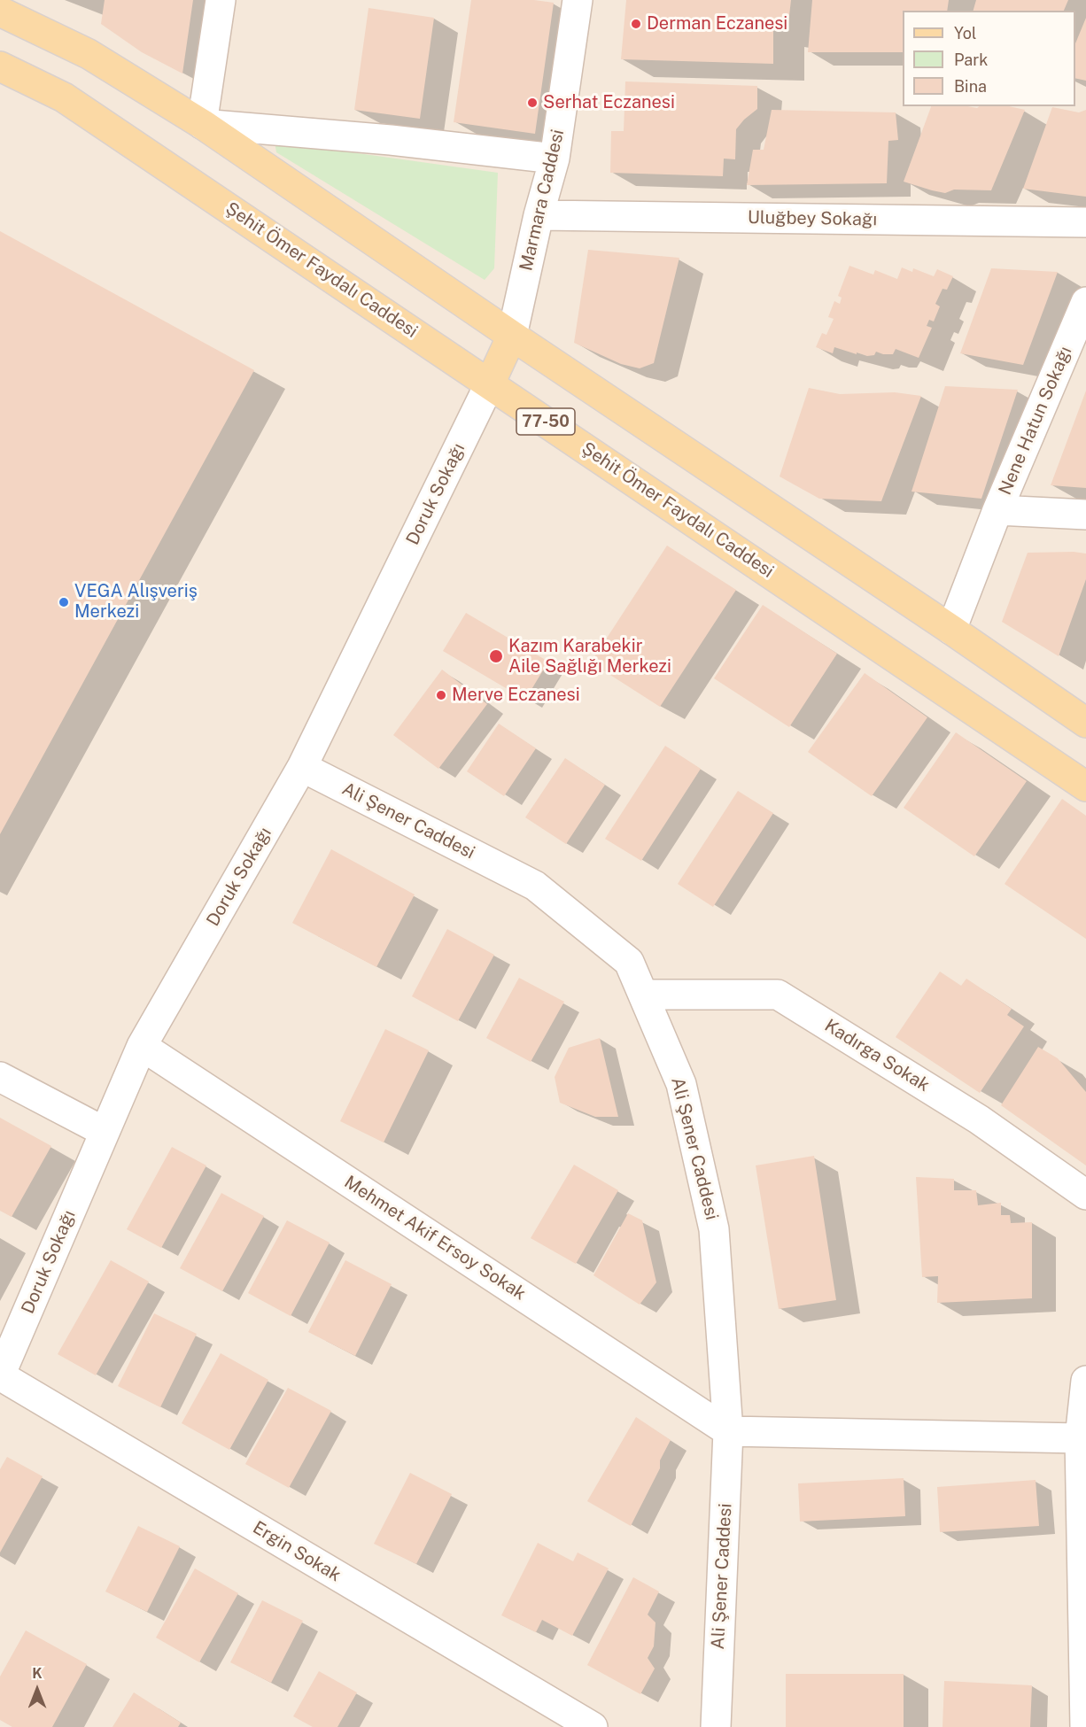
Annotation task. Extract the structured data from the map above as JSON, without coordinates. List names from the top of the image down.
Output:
{
  "streets": {
    "main road": ["Şehit Ömer Faydalı Caddesi", "77-50"],
    "street": [
      "Marmara Caddesi",
      "Uluğbey Sokağı",
      "Nene Hatun Sokağı",
      "Doruk Sokağı",
      "Ali Şener Caddesi",
      "Kadırga Sokak",
      "Mehmet Akif Ersoy Sokak",
      "Ergin Sokak"
    ]
  },
  "crossings": [
    ["Marmara Caddesi", "Uluğbey Sokağı"],
    ["Marmara Caddesi", "77-50"],
    ["Şehit Ömer Faydalı Caddesi", "Doruk Sokağı"],
    ["Nene Hatun Sokağı", "77-50"],
    ["Doruk Sokağı", "Ali Şener Caddesi"],
    ["Doruk Sokağı", "Mehmet Akif Ersoy Sokak"],
    ["Doruk Sokağı", "Ergin Sokak"],
    ["Ali Şener Caddesi", "Kadırga Sokak"],
    ["Ali Şener Caddesi", "Mehmet Akif Ersoy Sokak"]
  ],
  "places": [
    "Derman Eczanesi",
    "Serhat Eczanesi",
    "VEGA Alışveriş Merkezi",
    "Kazım Karabekir Aile Sağlığı Merkezi",
    "Merve Eczanesi"
  ],
  "legend": ["Yol", "Park", "Bina"],
  "north": "top"
}
